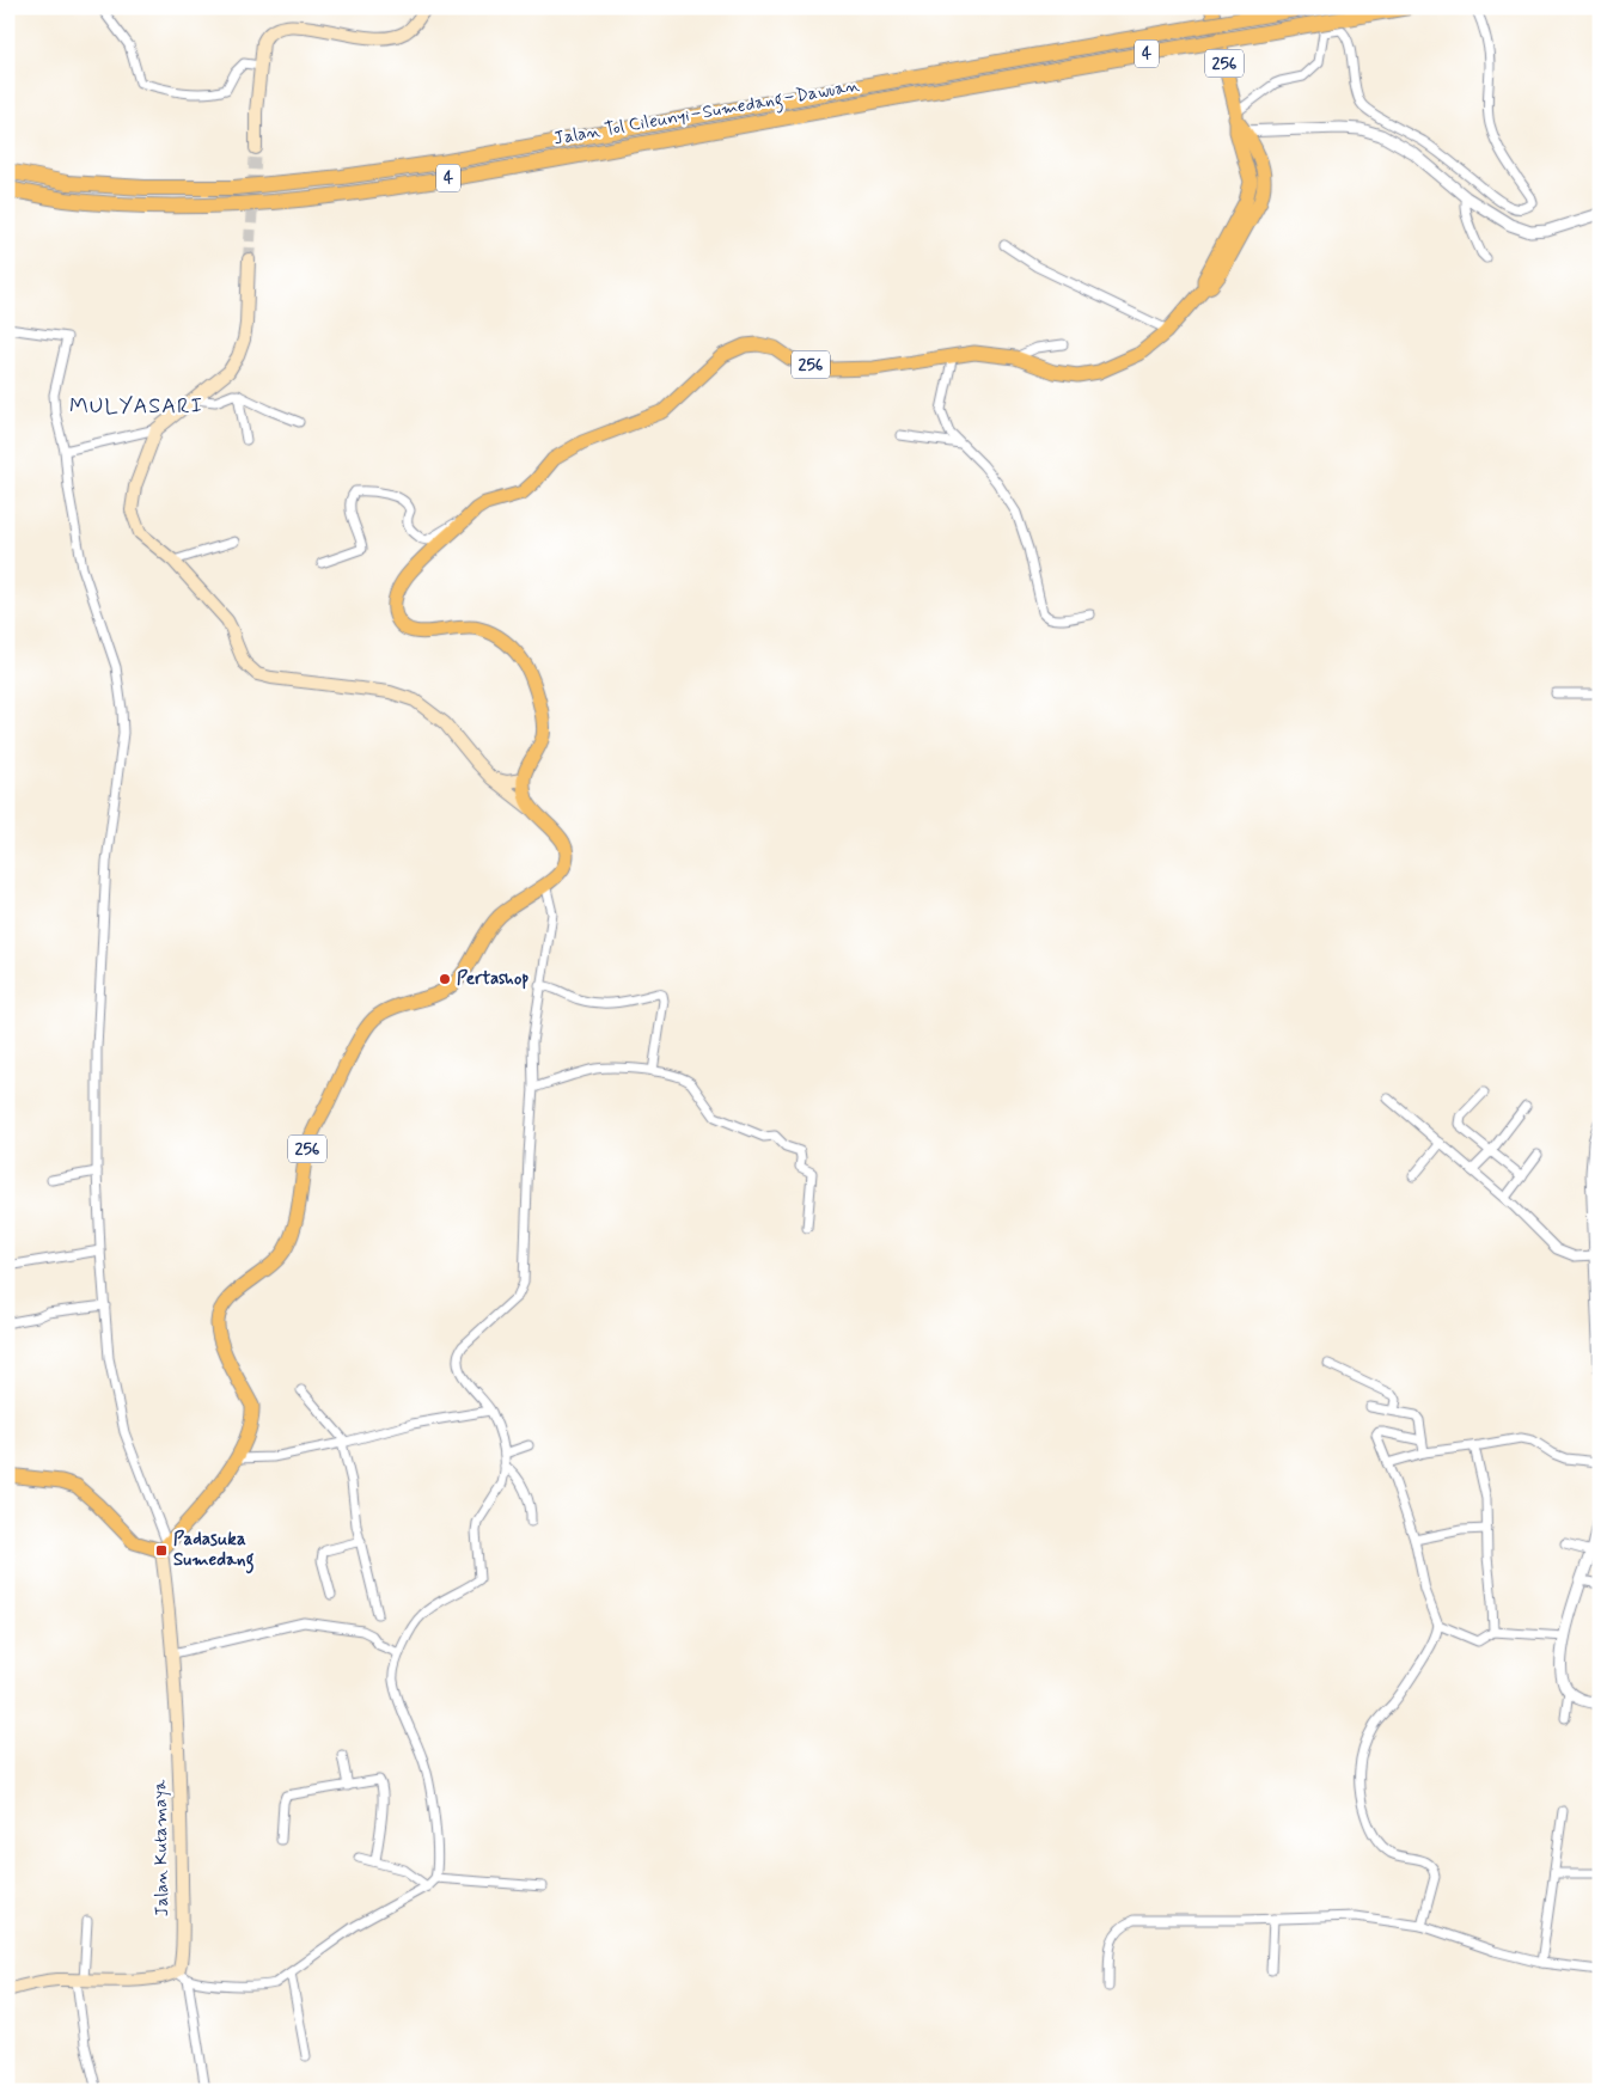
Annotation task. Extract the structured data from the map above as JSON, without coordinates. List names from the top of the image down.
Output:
{
  "streets": {
    "highway": ["4", "Jalan Tol Cileunyi–Sumedang–Dawuan"],
    "main road": ["256", "Jalan Kutamaya"]
  },
  "crossings": [
    ["256", "Jalan Kutamaya"]
  ],
  "districts": ["MULYASARI"],
  "places": {
    "other": ["Pertashop"],
    "transit": ["Padasuka Sumedang"]
  }
}
